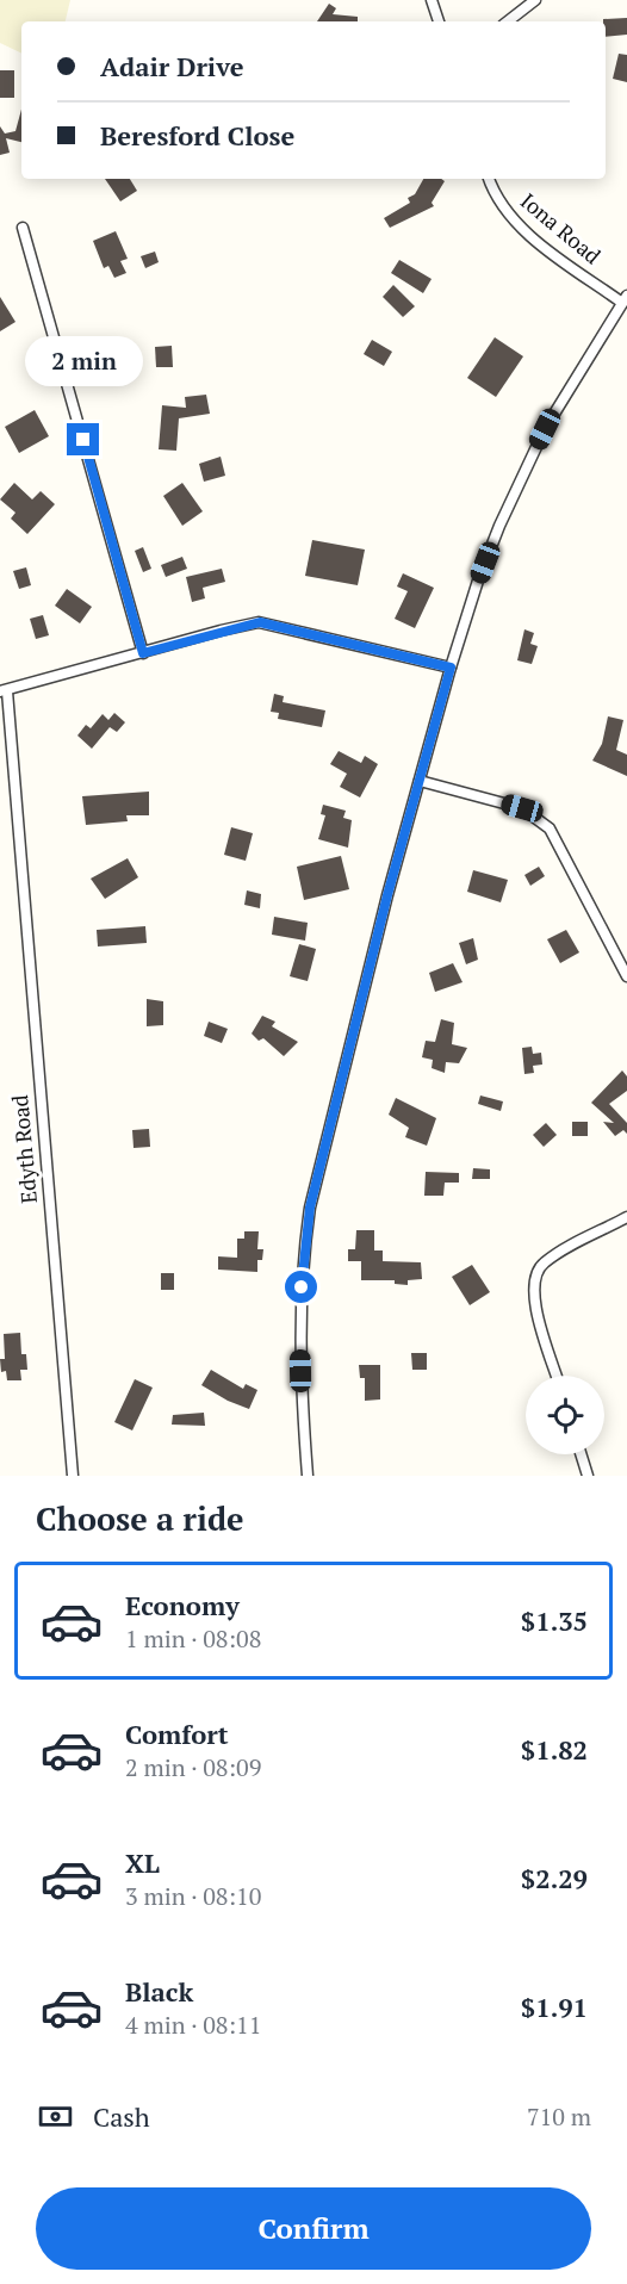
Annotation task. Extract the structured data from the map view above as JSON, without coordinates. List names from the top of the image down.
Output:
{
  "streets": {
    "street": ["Iona Road", "Edyth Road"]
  },
  "page": {
    "banner": ["Adair Drive", "Beresford Close"],
    "bubble": "2 min",
    "heading": "Choose a ride",
    "list": [
      {
        "name": "Economy",
        "note": "1 min · 08:08",
        "value": "$1.35"
      },
      {
        "name": "Comfort",
        "note": "2 min · 08:09",
        "value": "$1.82"
      },
      {
        "name": "XL",
        "note": "3 min · 08:10",
        "value": "$2.29"
      },
      {
        "name": "Black",
        "note": "4 min · 08:11",
        "value": "$1.91"
      }
    ],
    "pay": ["Cash", "710 m"],
    "buttons": "Confirm"
  }
}
